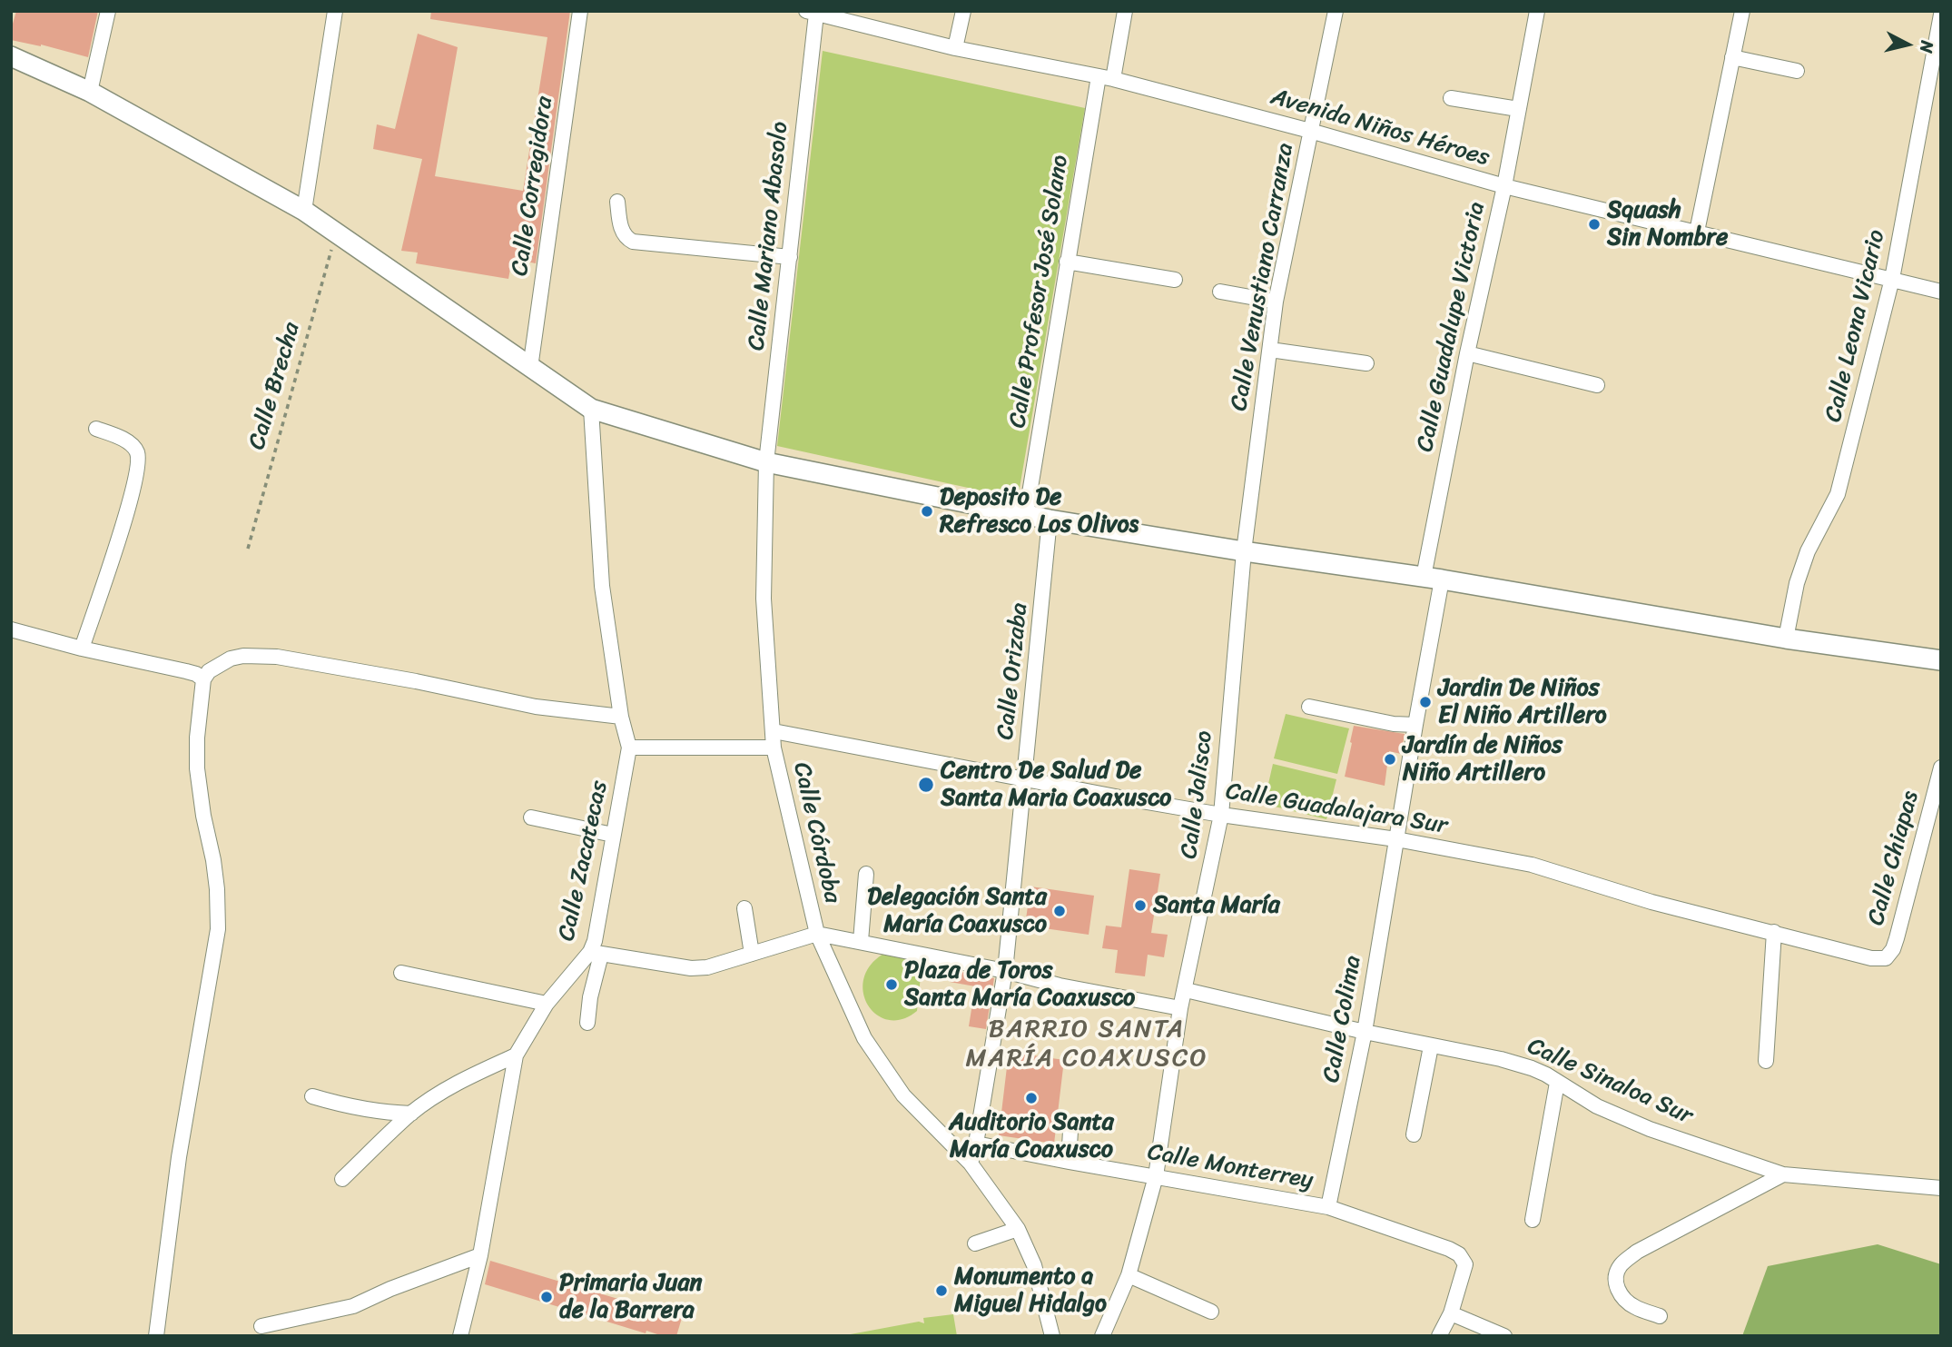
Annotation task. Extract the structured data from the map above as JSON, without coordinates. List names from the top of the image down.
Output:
{
  "streets": {
    "street": [
      "Avenida Niños Héroes",
      "Calle Corregidora",
      "Calle Mariano Abasolo",
      "Calle Venustiano Carranza",
      "Calle Profesor José Solano",
      "Calle Leona Vicario",
      "Calle Guadalupe Victoria",
      "Calle Orizaba",
      "Calle Jalisco",
      "Calle Guadalajara Sur",
      "Calle Córdoba",
      "Calle Chiapas",
      "Calle Zacatecas",
      "Calle Colima",
      "Calle Sinaloa Sur",
      "Calle Monterrey"
    ],
    "path": ["Calle Brecha"]
  },
  "crossings": [
    ["Avenida Niños Héroes", "Calle Mariano Abasolo"],
    ["Avenida Niños Héroes", "Calle Venustiano Carranza"],
    ["Avenida Niños Héroes", "Calle Profesor José Solano"],
    ["Avenida Niños Héroes", "Calle Leona Vicario"],
    ["Avenida Niños Héroes", "Calle Guadalupe Victoria"],
    ["Calle Mariano Abasolo", "Calle Córdoba"],
    ["Calle Venustiano Carranza", "Calle Jalisco"],
    ["Calle Guadalupe Victoria", "Calle Guadalajara Sur"],
    ["Calle Guadalupe Victoria", "Calle Colima"],
    ["Calle Orizaba", "Calle Guadalajara Sur"],
    ["Calle Orizaba", "Calle Córdoba"],
    ["Calle Orizaba", "Calle Monterrey"],
    ["Calle Jalisco", "Calle Guadalajara Sur"],
    ["Calle Jalisco", "Calle Sinaloa Sur"],
    ["Calle Jalisco", "Calle Monterrey"],
    ["Calle Guadalajara Sur", "Calle Córdoba"],
    ["Calle Guadalajara Sur", "Calle Chiapas"],
    ["Calle Guadalajara Sur", "Calle Colima"],
    ["Calle Colima", "Calle Sinaloa Sur"],
    ["Calle Colima", "Calle Monterrey"]
  ],
  "districts": ["BARRIO SANTA MARÍA COAXUSCO"],
  "places": [
    "Squash Sin Nombre",
    "Deposito De Refresco Los Olivos",
    "Jardin De Niños El Niño Artillero",
    "Jardín de Niños Niño Artillero",
    "Centro De Salud De Santa Maria Coaxusco",
    "Santa María",
    "Delegación Santa María Coaxusco",
    "Plaza de Toros Santa María Coaxusco",
    "Auditorio Santa María Coaxusco",
    "Monumento a Miguel Hidalgo",
    "Primaria Juan de la Barrera"
  ],
  "north": "right"
}
